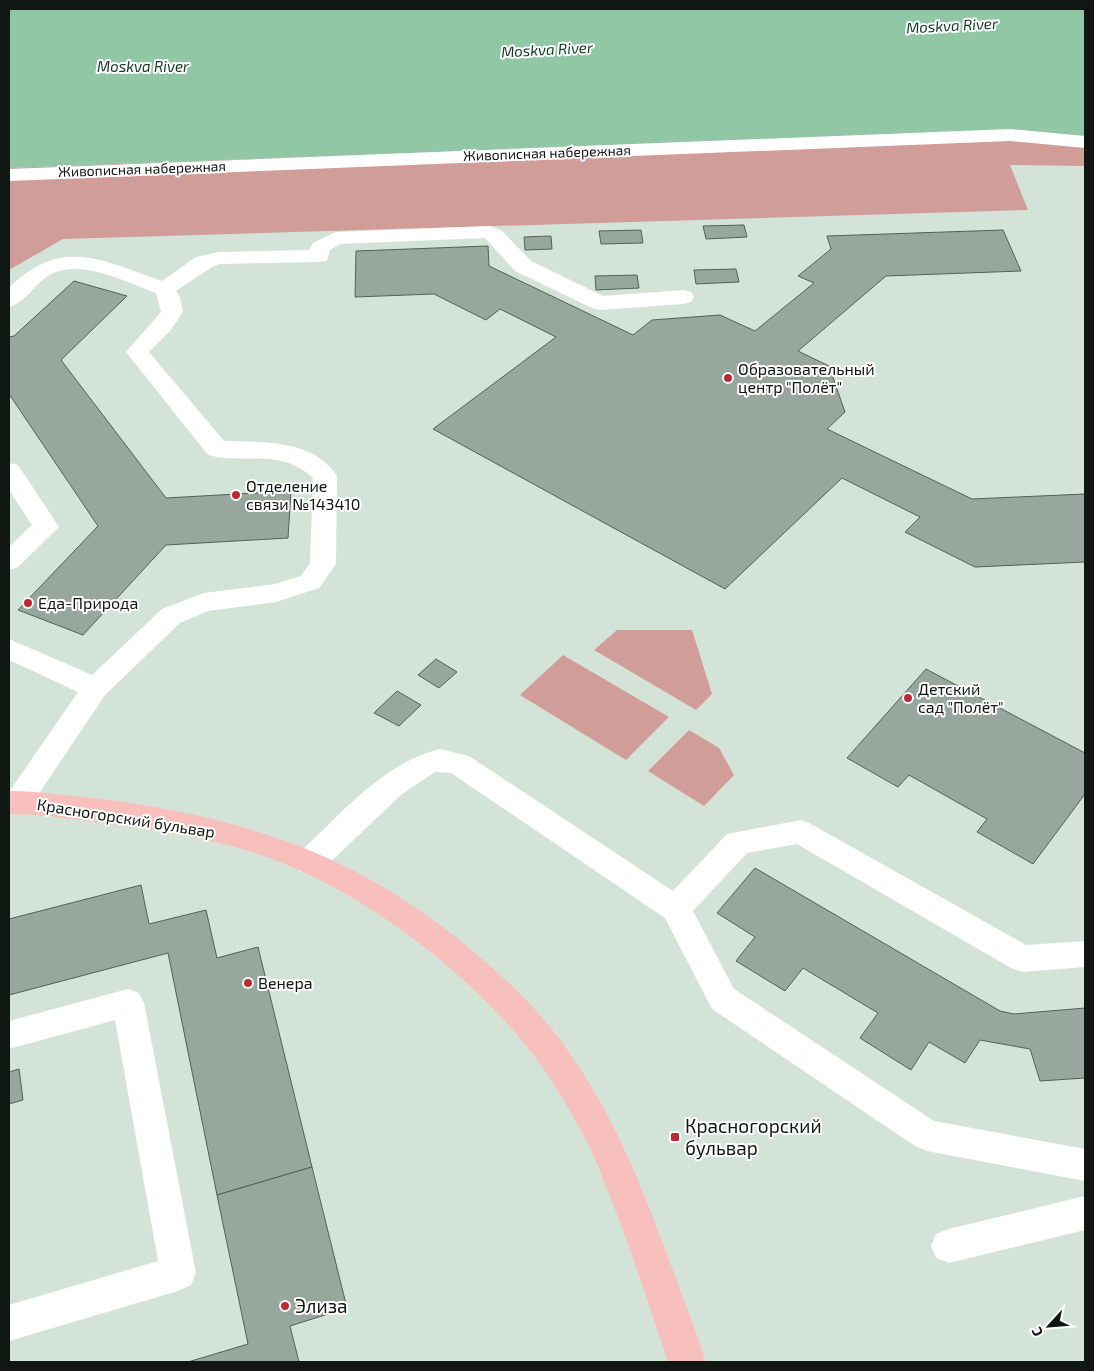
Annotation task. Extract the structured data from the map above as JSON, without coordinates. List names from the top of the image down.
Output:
{
  "streets": {
    "main road": ["Красногорский бульвар"],
    "street": ["Живописная набережная"]
  },
  "water": ["Moskva River"],
  "places": {
    "other": [
      "Образовательный центр \"Полёт\"",
      "Отделение связи №143410",
      "Еда-Природа",
      "Детский сад \"Полёт\"",
      "Венера",
      "Элиза"
    ],
    "transit": ["Красногорский бульвар"]
  },
  "north": "bottom left"
}
